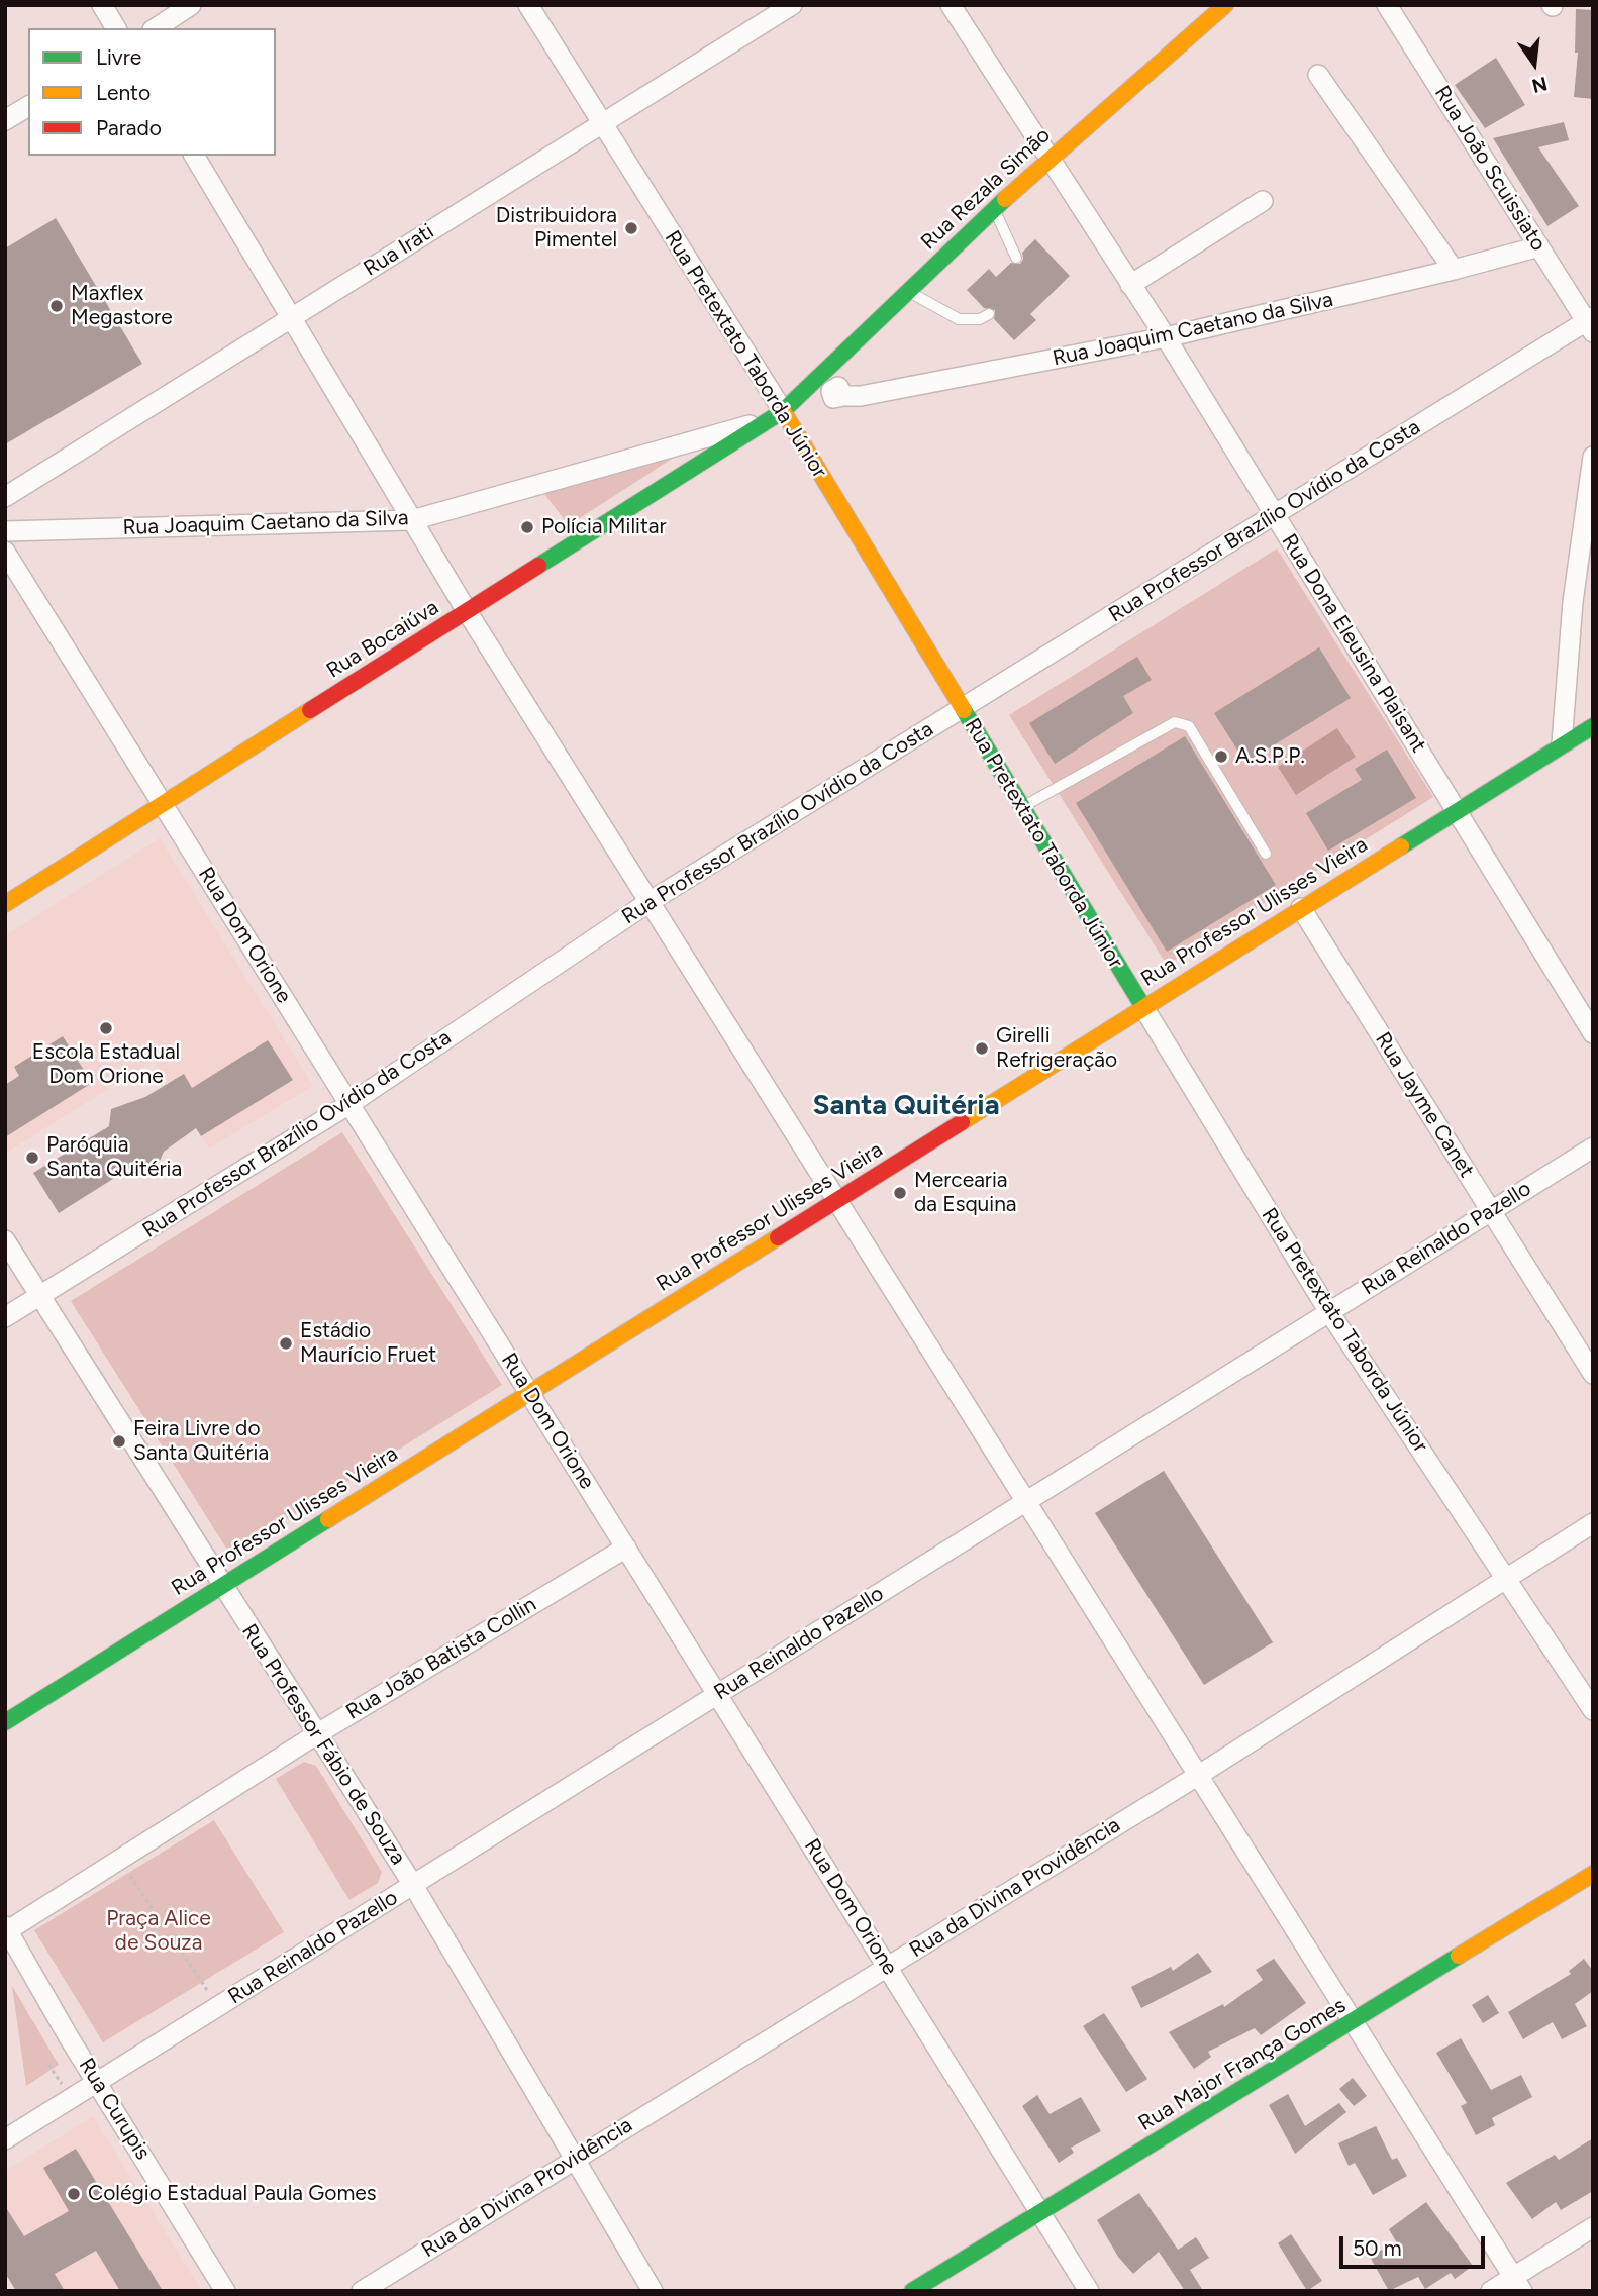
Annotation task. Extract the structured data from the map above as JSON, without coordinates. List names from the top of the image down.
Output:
{
  "streets": {
    "street": [
      "Rua João Scuissiato",
      "Rua Rezala Simão",
      "Rua Irati",
      "Rua Joaquim Caetano da Silva",
      "Rua Pretextato Taborda Júnior",
      "Rua Professor Brazílio Ovídio da Costa",
      "Rua Bocaiúva",
      "Rua Dona Eleusina Plaisant",
      "Rua Professor Ulisses Vieira",
      "Rua Dom Orione",
      "Rua Jayme Canet",
      "Rua Reinaldo Pazello",
      "Rua João Batista Collin",
      "Rua Professor Fábio de Souza",
      "Rua da Divina Providência",
      "Rua Major França Gomes",
      "Rua Curupis"
    ]
  },
  "crossings": [
    ["Rua João Scuissiato", "Rua Joaquim Caetano da Silva"],
    ["Rua João Scuissiato", "Rua Professor Brazílio Ovídio da Costa"],
    ["Rua Rezala Simão", "Rua Joaquim Caetano da Silva"],
    ["Rua Rezala Simão", "Rua Pretextato Taborda Júnior"],
    ["Rua Rezala Simão", "Rua Bocaiúva"],
    ["Rua Rezala Simão", "Rua Dona Eleusina Plaisant"],
    ["Rua Irati", "Rua Pretextato Taborda Júnior"],
    ["Rua Joaquim Caetano da Silva", "Rua Pretextato Taborda Júnior"],
    ["Rua Joaquim Caetano da Silva", "Rua Bocaiúva"],
    ["Rua Joaquim Caetano da Silva", "Rua Dona Eleusina Plaisant"],
    ["Rua Pretextato Taborda Júnior", "Rua Professor Brazílio Ovídio da Costa"],
    ["Rua Pretextato Taborda Júnior", "Rua Bocaiúva"],
    ["Rua Pretextato Taborda Júnior", "Rua Professor Ulisses Vieira"],
    ["Rua Pretextato Taborda Júnior", "Rua Reinaldo Pazello"],
    ["Rua Pretextato Taborda Júnior", "Rua da Divina Providência"],
    ["Rua Professor Brazílio Ovídio da Costa", "Rua Dona Eleusina Plaisant"],
    ["Rua Professor Brazílio Ovídio da Costa", "Rua Dom Orione"],
    ["Rua Professor Brazílio Ovídio da Costa", "Rua Professor Fábio de Souza"],
    ["Rua Bocaiúva", "Rua Dom Orione"],
    ["Rua Dona Eleusina Plaisant", "Rua Professor Ulisses Vieira"],
    ["Rua Professor Ulisses Vieira", "Rua Dom Orione"],
    ["Rua Professor Ulisses Vieira", "Rua Jayme Canet"],
    ["Rua Professor Ulisses Vieira", "Rua Professor Fábio de Souza"],
    ["Rua Dom Orione", "Rua Reinaldo Pazello"],
    ["Rua Dom Orione", "Rua João Batista Collin"],
    ["Rua Dom Orione", "Rua da Divina Providência"],
    ["Rua Dom Orione", "Rua Major França Gomes"],
    ["Rua Jayme Canet", "Rua Reinaldo Pazello"],
    ["Rua Reinaldo Pazello", "Rua Professor Fábio de Souza"],
    ["Rua Reinaldo Pazello", "Rua Curupis"],
    ["Rua João Batista Collin", "Rua Professor Fábio de Souza"],
    ["Rua João Batista Collin", "Rua Curupis"],
    ["Rua Professor Fábio de Souza", "Rua da Divina Providência"]
  ],
  "districts": ["Santa Quitéria"],
  "parks": ["Praça Alice de Souza"],
  "places": [
    "Distribuidora Pimentel",
    "Maxflex Megastore",
    "Polícia Militar",
    "A.S.P.P.",
    "Escola Estadual Dom Orione",
    "Girelli Refrigeração",
    "Paróquia Santa Quitéria",
    "Mercearia da Esquina",
    "Estádio Maurício Fruet",
    "Feira Livre do Santa Quitéria",
    "Colégio Estadual Paula Gomes"
  ],
  "legend": ["Livre", "Lento", "Parado"],
  "scale_bar": "50 m",
  "north": "bottom"
}
